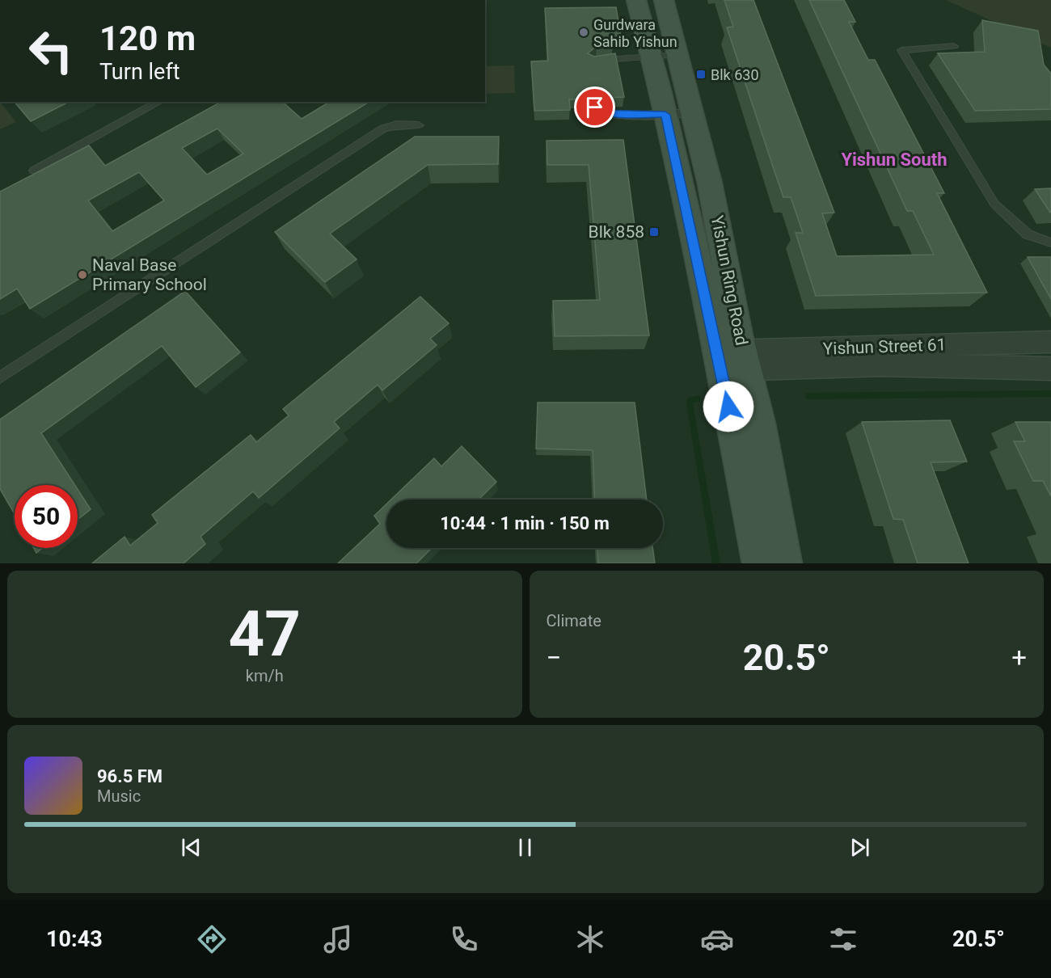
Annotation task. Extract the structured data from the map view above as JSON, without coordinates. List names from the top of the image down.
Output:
{
  "streets": {
    "main road": ["Yishun Ring Road"],
    "street": ["Yishun Street 61"]
  },
  "crossings": [
    ["Yishun Ring Road", "Yishun Street 61"]
  ],
  "districts": ["Yishun South"],
  "places": {
    "other": ["Gurdwara Sahib Yishun", "Naval Base Primary School"],
    "transit": ["Blk 630", "Blk 858"]
  },
  "page": {
    "turn": ["120 m", "Turn left"],
    "limit": "50",
    "trip": "10:44 · 1 min · 150 m",
    "tile": [
      ["47", "km/h"],
      "Climate"
    ],
    "heat": ["−", "20.5°", "+"],
    "song": ["96.5 FM", "Music"],
    "tabs": ["10:43", "20.5°"]
  }
}
